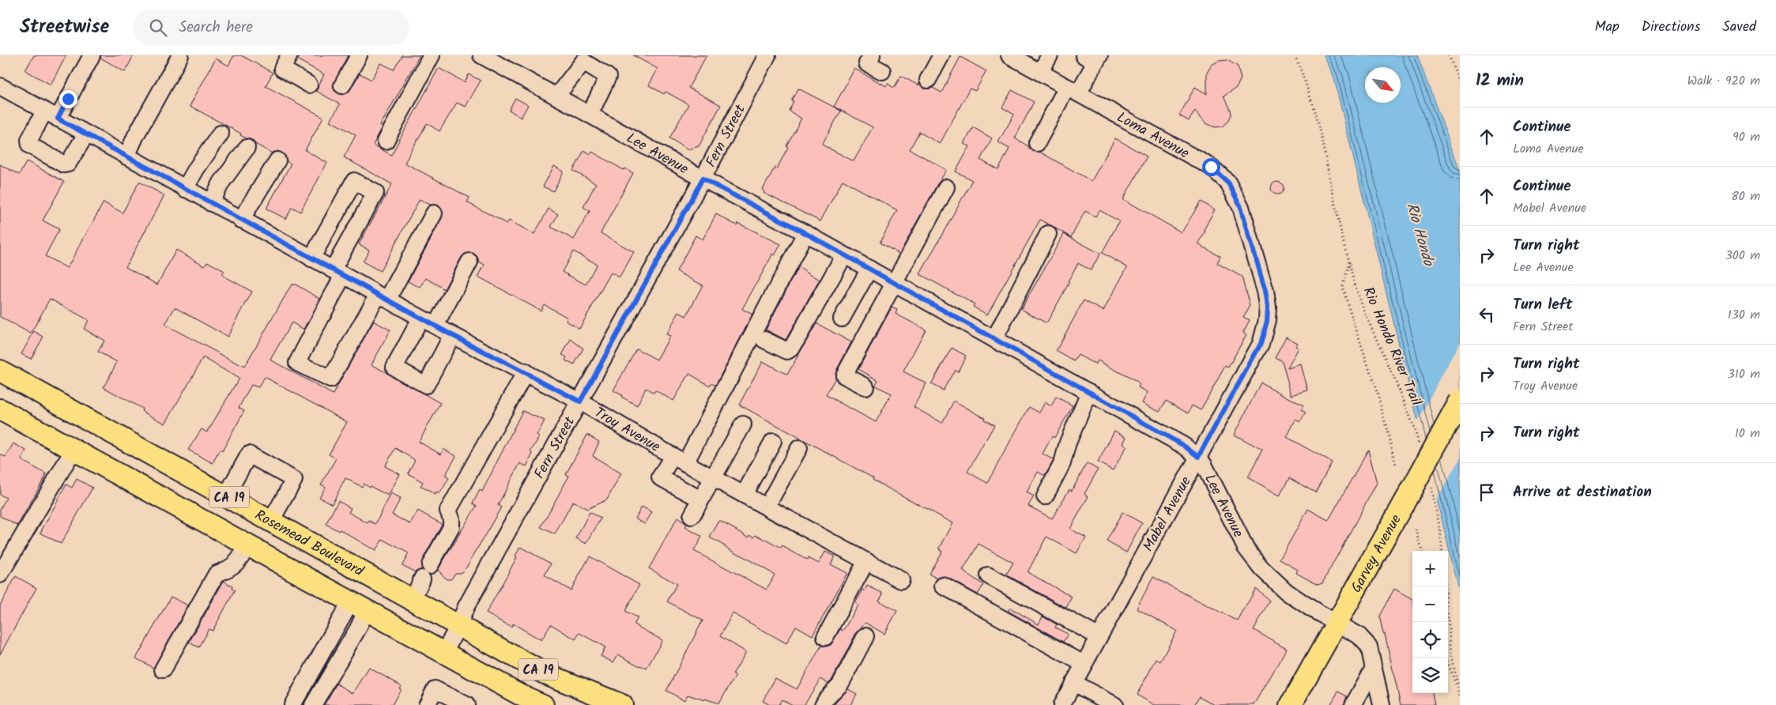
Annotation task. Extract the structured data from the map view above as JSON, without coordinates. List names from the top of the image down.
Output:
{
  "streets": {
    "main road": ["CA 19", "Rosemead Boulevard", "Garvey Avenue"],
    "street": [
      "Loma Avenue",
      "Fern Street",
      "Lee Avenue",
      "Troy Avenue",
      "Mabel Avenue"
    ],
    "path": ["Rio Hondo River Trail"]
  },
  "crossings": [
    ["Loma Avenue", "Mabel Avenue"],
    ["Fern Street", "Lee Avenue"],
    ["Fern Street", "Troy Avenue"],
    ["Fern Street", "CA 19"],
    ["Fern Street", "Rosemead Boulevard"],
    ["Lee Avenue", "Mabel Avenue"],
    ["Lee Avenue", "Garvey Avenue"]
  ],
  "water": ["Rio Hondo"],
  "north": "bottom right",
  "page": {
    "header": "Streetwise",
    "search": "Search here",
    "nav": ["Map", "Directions", "Saved"],
    "heading": ["12 min", "Walk · 920 m"],
    "list": [
      ["Continue", "Loma Avenue", "90 m"],
      ["Continue", "Mabel Avenue", "80 m"],
      ["Turn right", "Lee Avenue", "300 m"],
      ["Turn left", "Fern Street", "130 m"],
      ["Turn right", "Troy Avenue", "310 m"],
      ["Turn right", "10 m"],
      "Arrive at destination"
    ],
    "map_buttons": ["+", "−"]
  }
}
